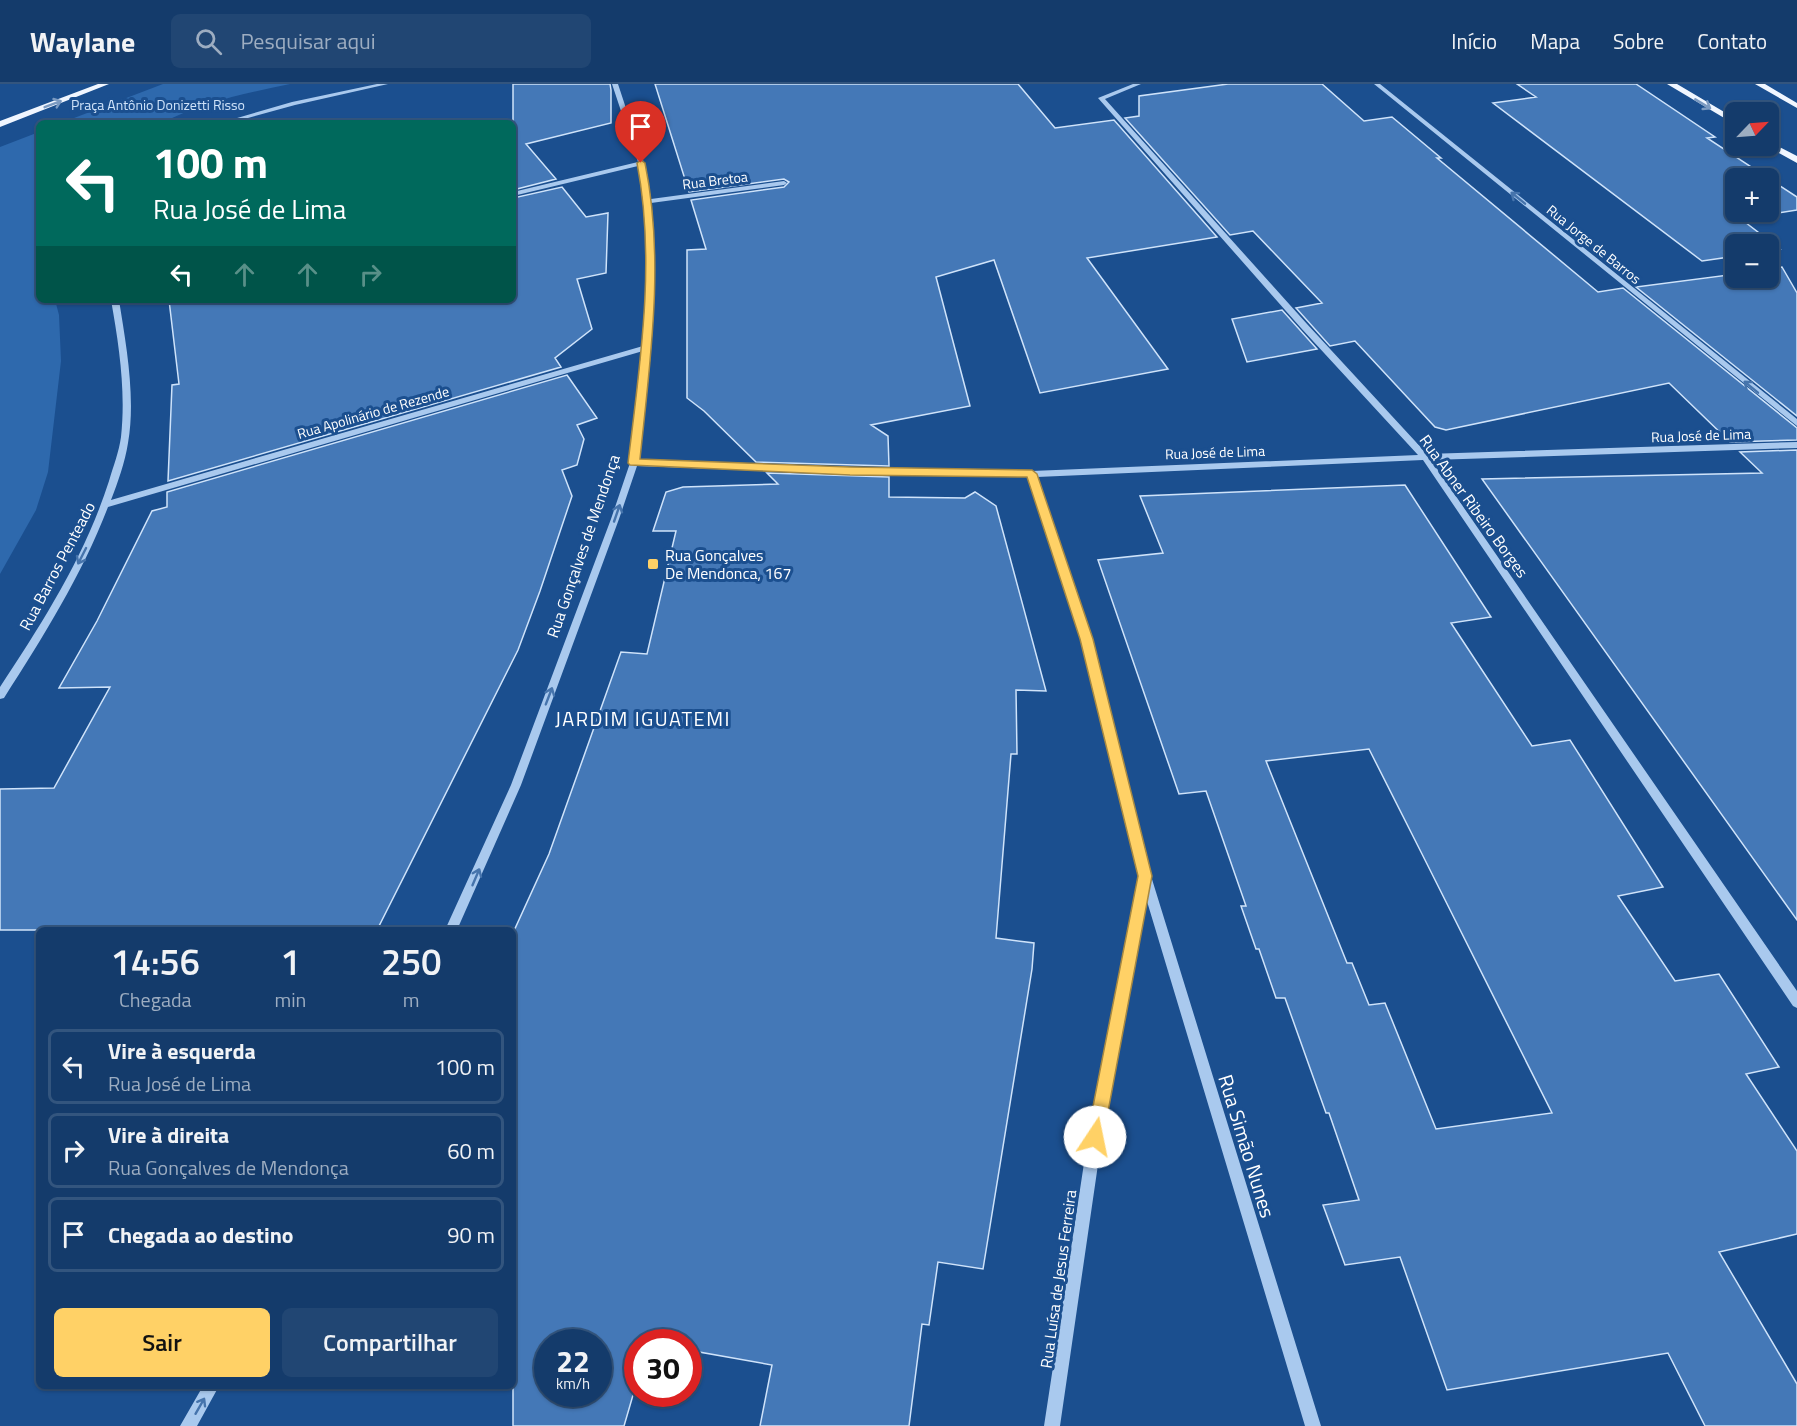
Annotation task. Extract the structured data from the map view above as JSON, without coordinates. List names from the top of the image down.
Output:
{
  "streets": {
    "street": [
      "Rua Bretoa",
      "Rua Jorge de Barros",
      "Rua Apolinário de Rezende",
      "Rua José de Lima",
      "Rua Abner Ribeiro Borges",
      "Rua Gonçalves de Mendonça",
      "Rua Barros Penteado",
      "Rua Simão Nunes",
      "Rua Luísa de Jesus Ferreira"
    ]
  },
  "crossings": [
    ["Rua Bretoa", "Rua Gonçalves de Mendonça"],
    ["Rua Apolinário de Rezende", "Rua Gonçalves de Mendonça"],
    ["Rua Apolinário de Rezende", "Rua Barros Penteado"],
    ["Rua José de Lima", "Rua Abner Ribeiro Borges"],
    ["Rua José de Lima", "Rua Gonçalves de Mendonça"],
    ["Rua José de Lima", "Rua Luísa de Jesus Ferreira"],
    ["Rua Simão Nunes", "Rua Luísa de Jesus Ferreira"]
  ],
  "one_way": ["Rua Jorge de Barros", "Rua Gonçalves de Mendonça", "Rua Barros Penteado"],
  "districts": ["JARDIM IGUATEMI"],
  "parks": ["Praça Antônio Donizetti Risso"],
  "places": {
    "transit": ["Rua Gonçalves De Mendonca, 167"]
  },
  "north": "top right",
  "page": {
    "header": "Waylane",
    "search": "Pesquisar aqui",
    "nav": [
      "Início",
      "Mapa",
      "Sobre",
      "Contato"
    ],
    "map_buttons": ["+", "−"],
    "turn": ["100 m", "Rua José de Lima"],
    "eta": [
      "14:56",
      "Chegada",
      "1",
      "min",
      "250",
      "m"
    ],
    "list": [
      {
        "name": "Vire à esquerda",
        "note": "Rua José de Lima",
        "value": "100 m"
      },
      {
        "name": "Vire à direita",
        "note": "Rua Gonçalves de Mendonça",
        "value": "60 m"
      },
      {
        "name": "Chegada ao destino",
        "value": "90 m"
      }
    ],
    "buttons": ["Sair", "Compartilhar"],
    "speed": "22 km/h",
    "limit": "30"
  }
}
